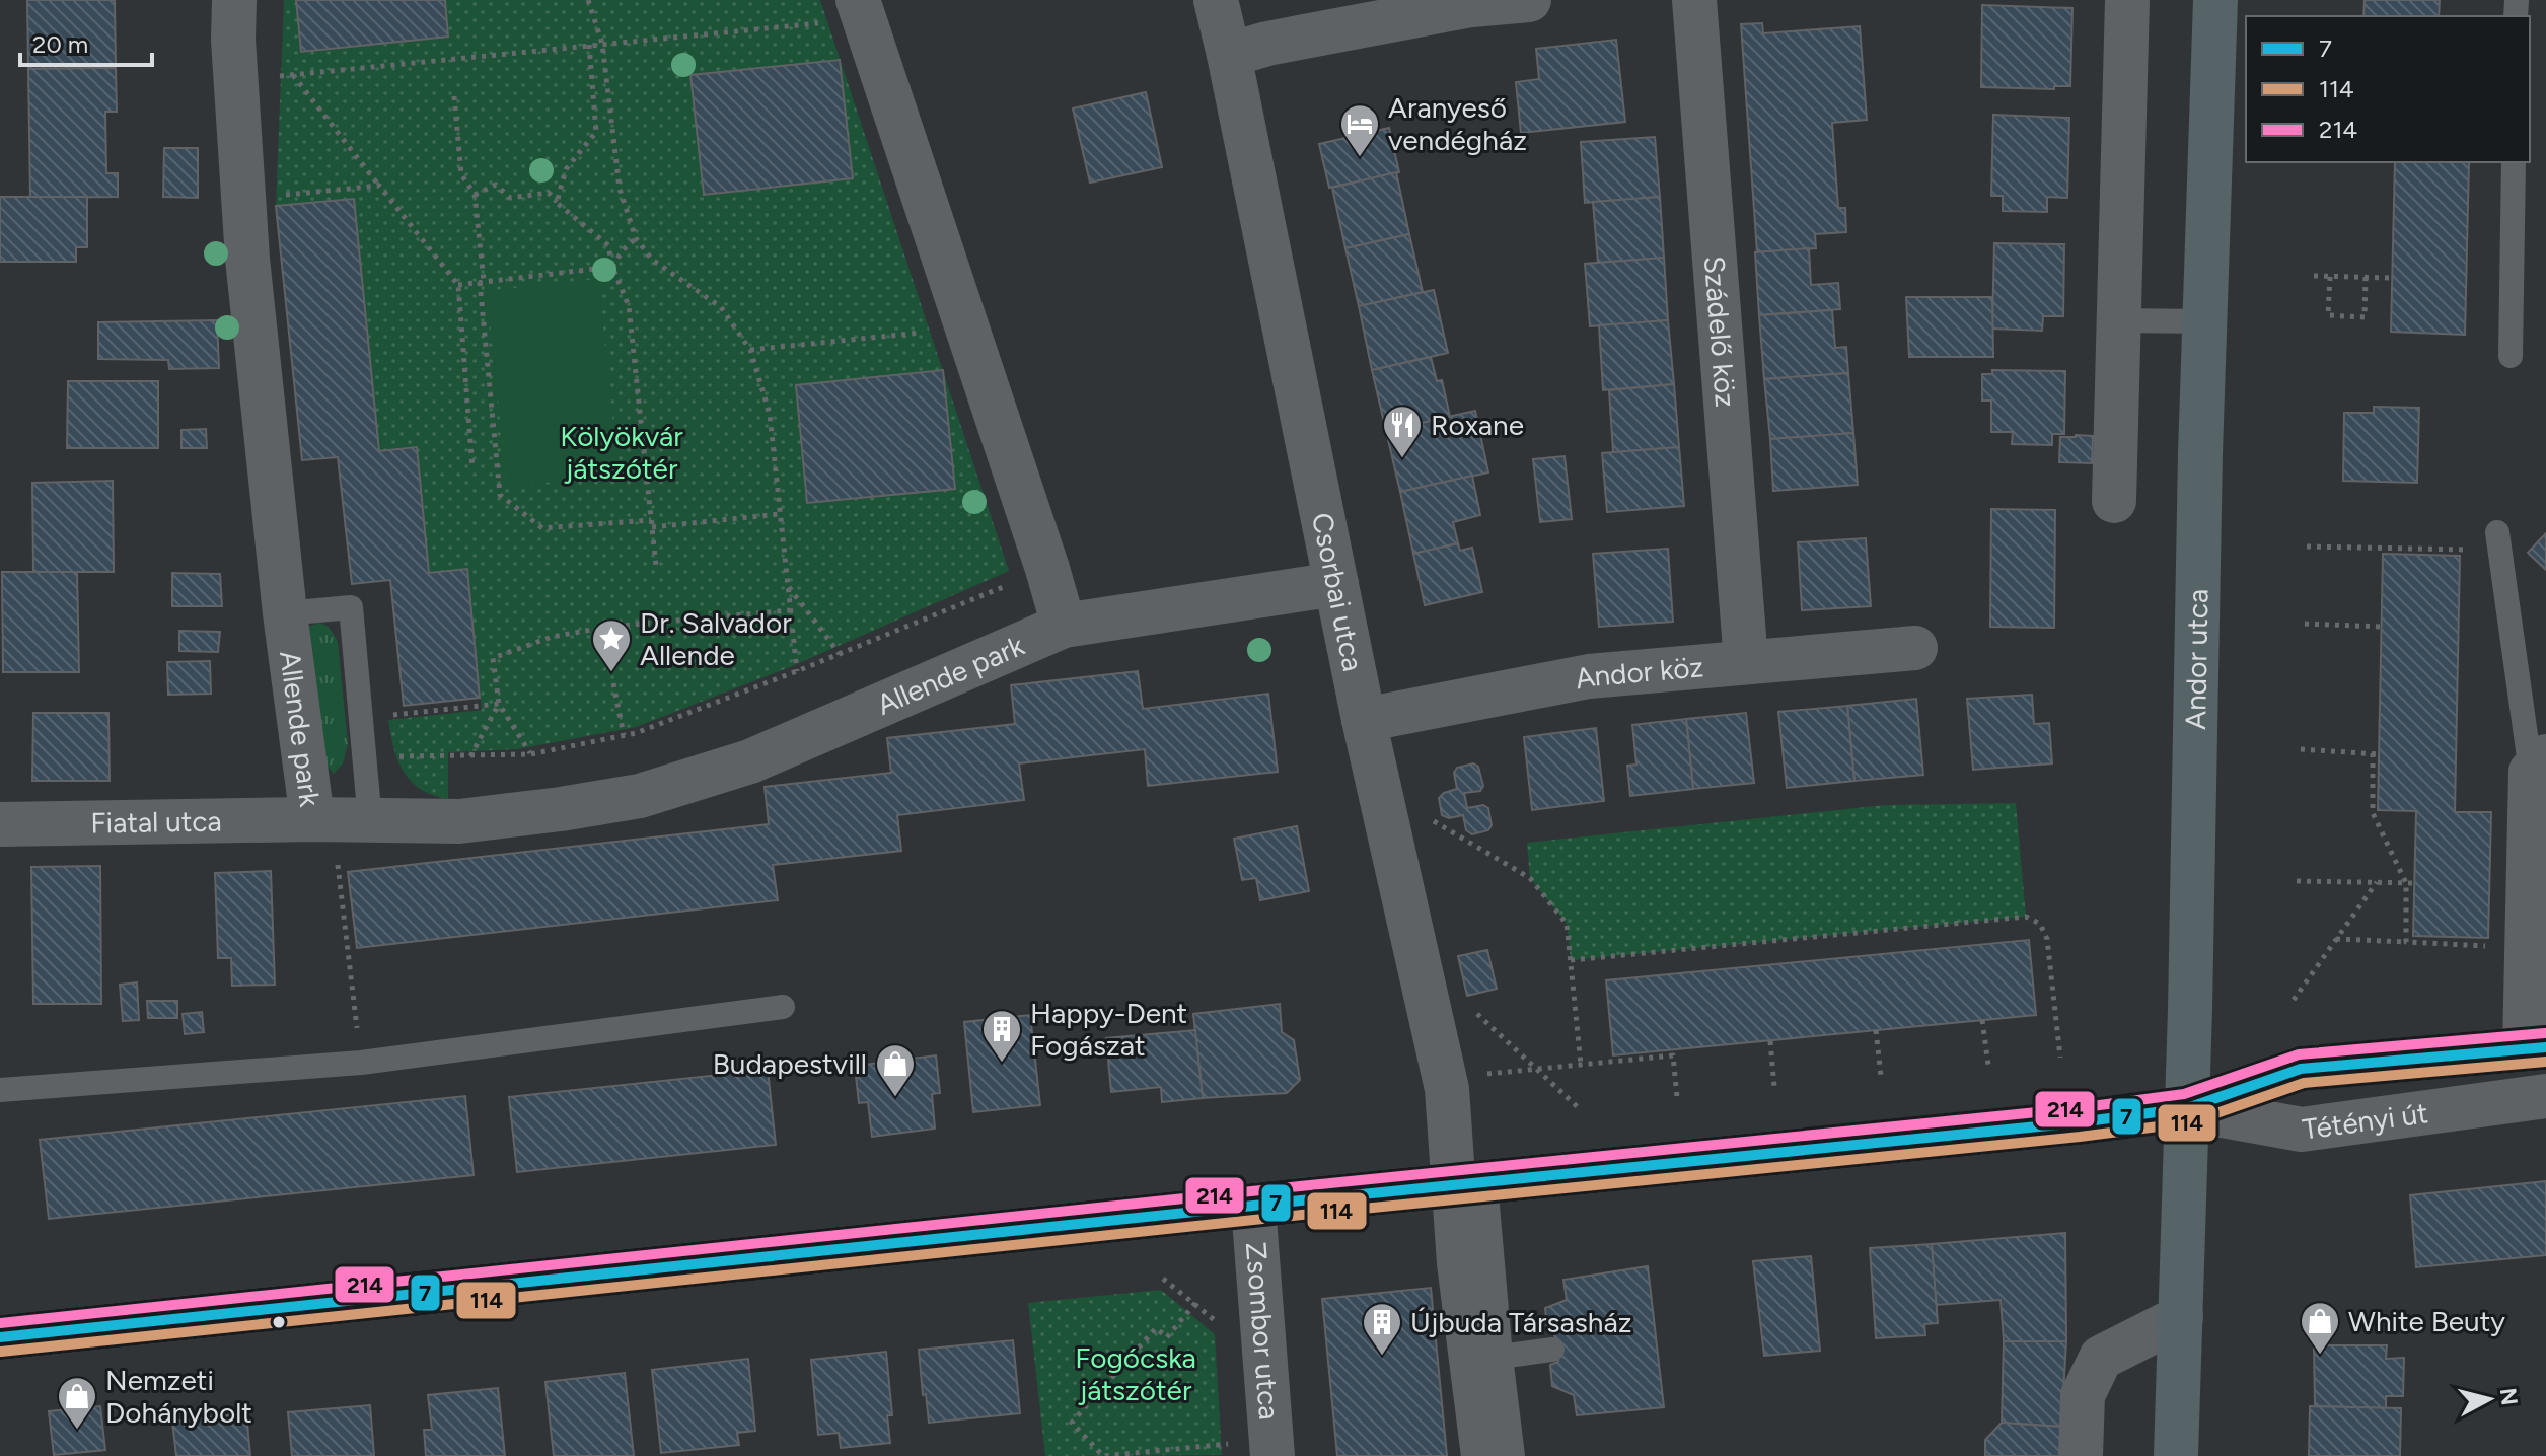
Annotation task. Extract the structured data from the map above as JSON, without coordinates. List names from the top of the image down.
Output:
{
  "streets": {
    "main road": ["Andor utca"],
    "street": [
      "Szádelő köz",
      "Csorbai utca",
      "Andor köz",
      "Allende park",
      "Fiatal utca",
      "Tétényi út",
      "Zsombor utca"
    ]
  },
  "crossings": [
    ["Szádelő köz", "Andor köz"],
    ["Csorbai utca", "Andor köz"],
    ["Csorbai utca", "Allende park"],
    ["Csorbai utca", "Tétényi út"],
    ["Andor utca", "Tétényi út"],
    ["Allende park", "Fiatal utca"],
    ["Tétényi út", "Zsombor utca"]
  ],
  "parks": ["Kölyökvár játszótér", "Fogócska játszótér"],
  "places": {
    "hotel": ["Aranyeső vendégház"],
    "restaurant": ["Roxane"],
    "place": ["Dr. Salvador Allende"],
    "building": ["Happy-Dent Fogászat", "Újbuda Társasház"],
    "shop": ["Budapestvill", "White Beuty", "Nemzeti Dohánybolt"]
  },
  "lines": ["transit line 214", "transit line 7", "transit line 114"],
  "legend": ["7", "114", "214"],
  "scale_bar": "20 m",
  "north": "right"
}
